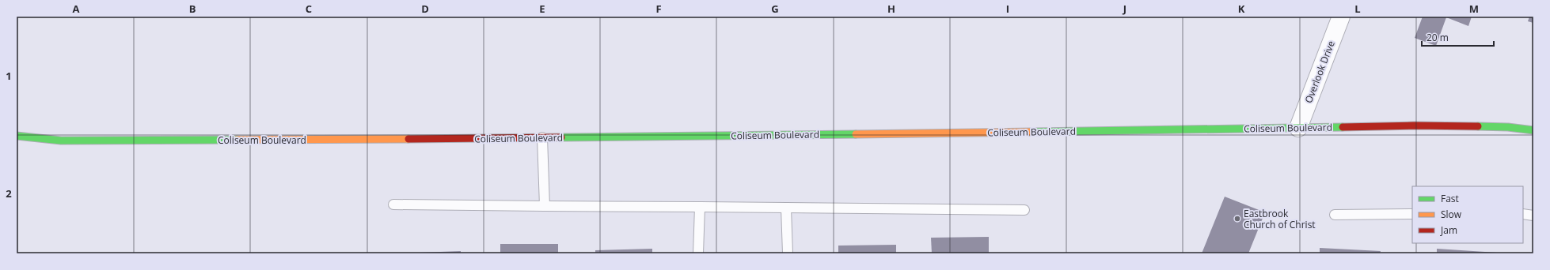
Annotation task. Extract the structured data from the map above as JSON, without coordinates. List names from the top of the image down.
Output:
{
  "streets": {
    "main road": ["Coliseum Boulevard"],
    "street": ["Overlook Drive"]
  },
  "crossings": [
    ["Overlook Drive", "Coliseum Boulevard"]
  ],
  "places": ["Eastbrook Church of Christ"],
  "legend": ["Fast", "Slow", "Jam"],
  "scale_bar": "20 m",
  "grid": {
    "columns": [
      "A",
      "B",
      "C",
      "D",
      "E",
      "F",
      "G",
      "H",
      "I",
      "J",
      "K",
      "L",
      "M"
    ],
    "rows": ["1", "2"]
  }
}
